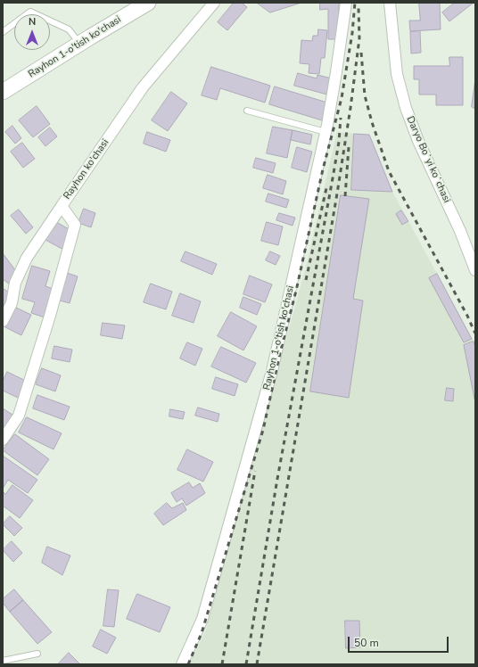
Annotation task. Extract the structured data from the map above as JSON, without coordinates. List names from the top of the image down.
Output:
{
  "streets": {
    "street": ["Rayhon 1-o'tish ko'chasi", "Daryo Boʻyi koʻchasi", "Rayhon ko'chasi"]
  },
  "scale_bar": "50 m",
  "north": "top"
}
